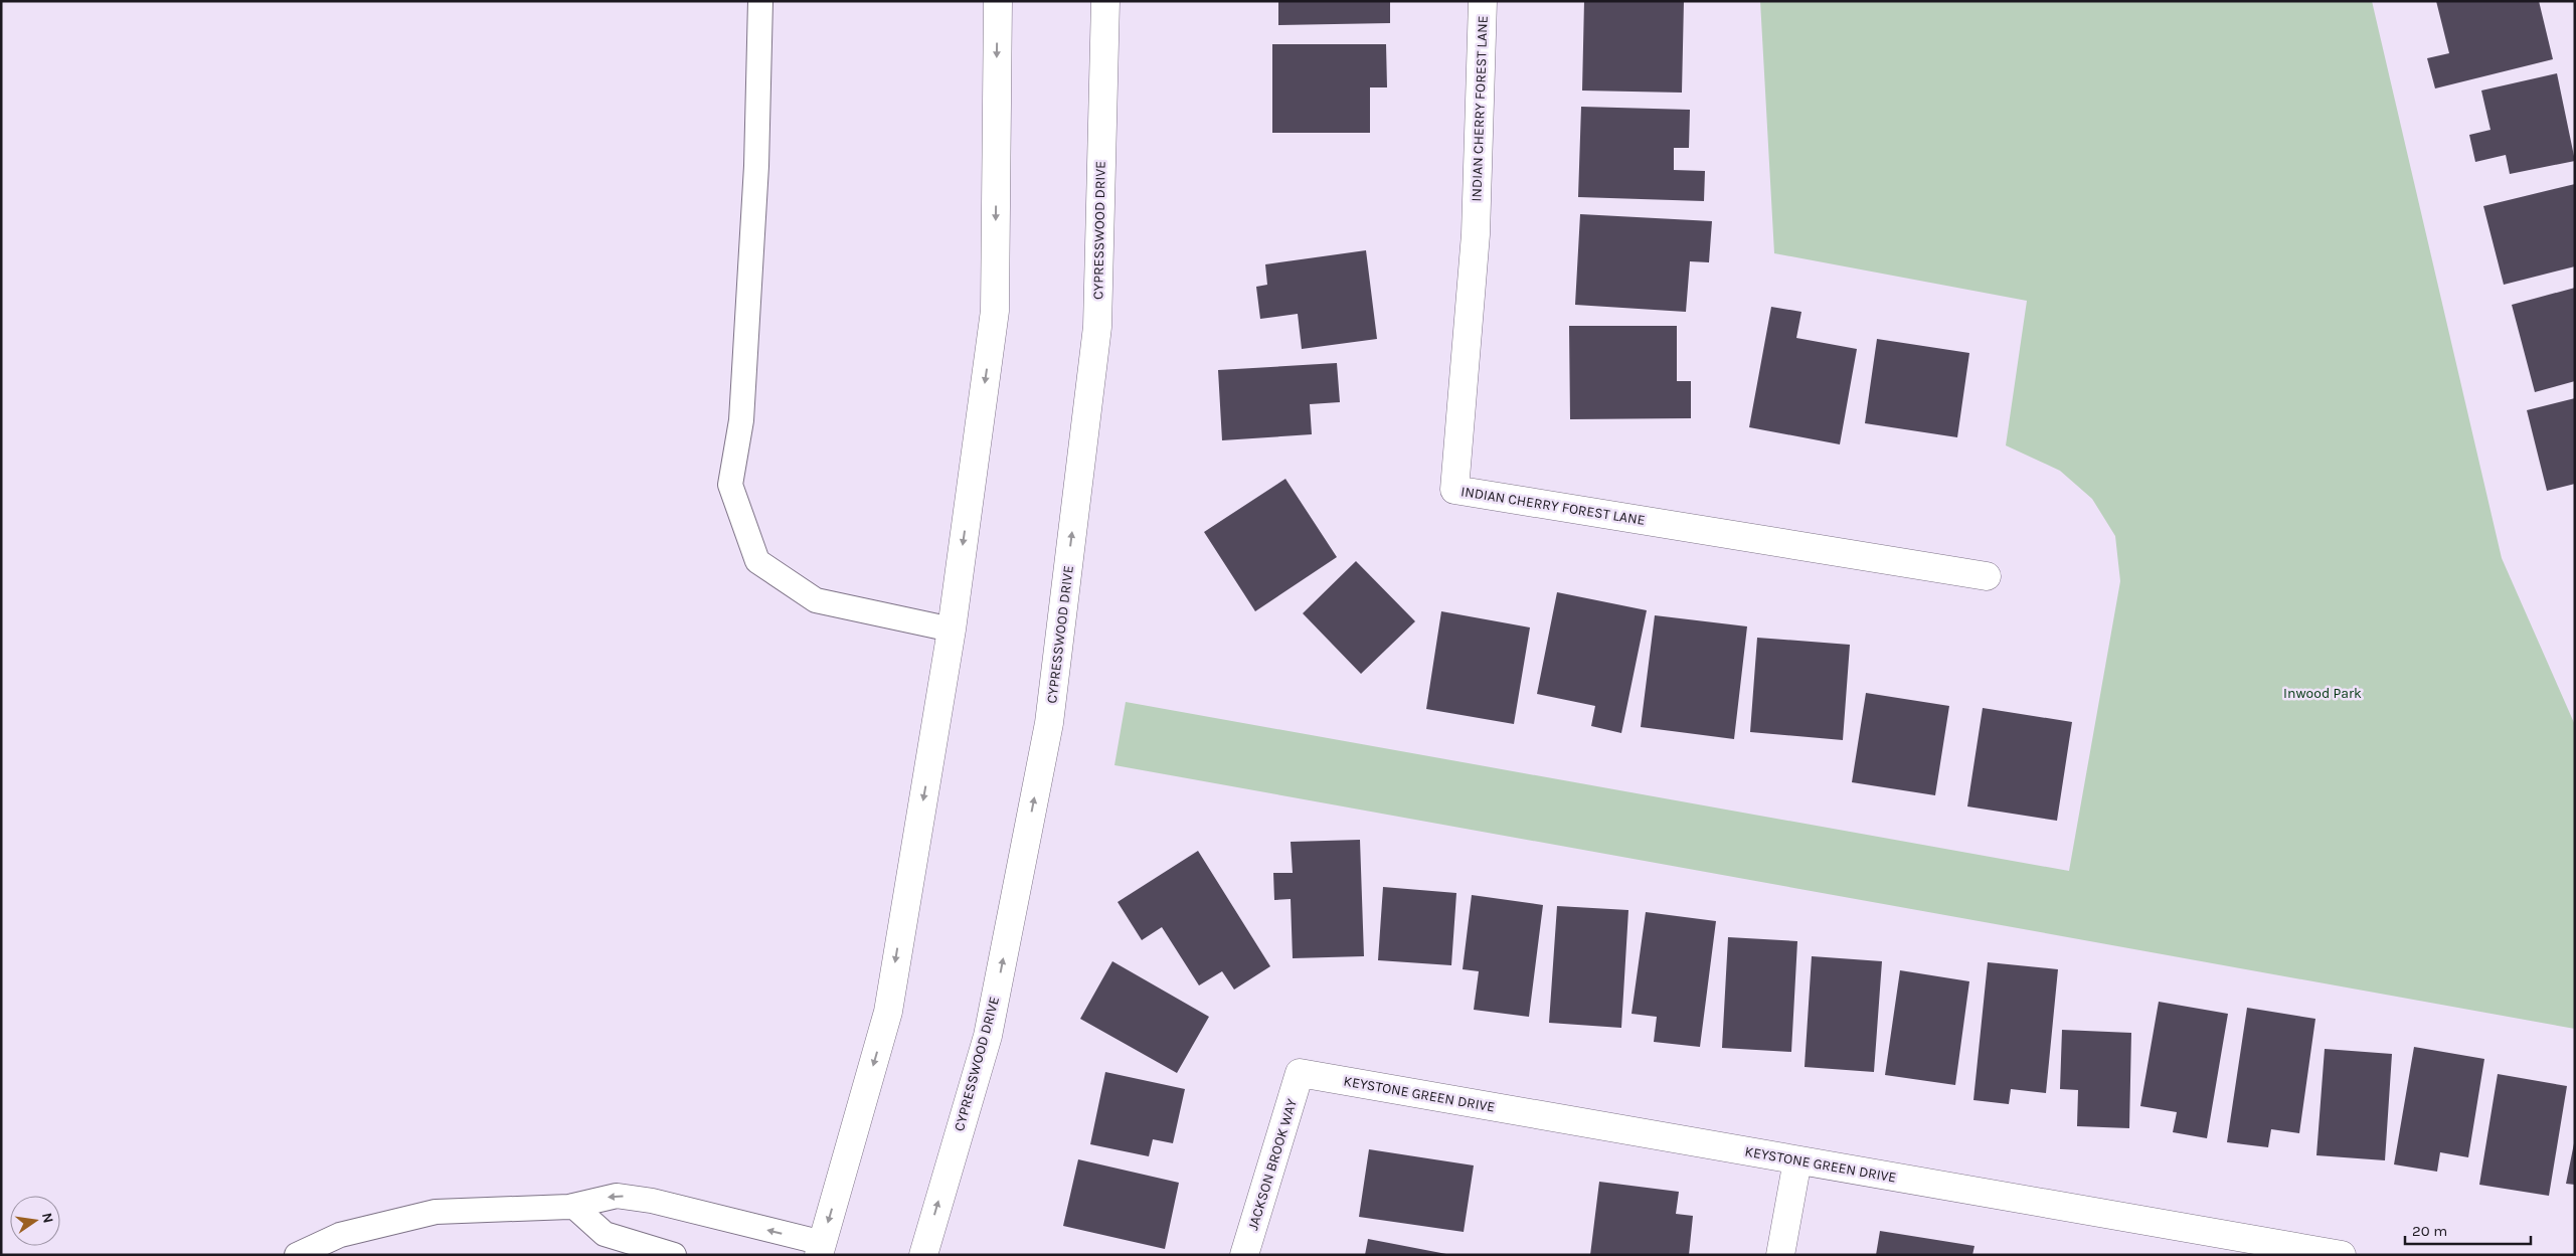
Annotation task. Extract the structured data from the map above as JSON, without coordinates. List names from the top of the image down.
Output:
{
  "streets": {
    "main road": [
      "INDIAN CHERRY FOREST LANE",
      "CYPRESSWOOD DRIVE",
      "KEYSTONE GREEN DRIVE",
      "JACKSON BROOK WAY"
    ]
  },
  "crossings": [
    ["KEYSTONE GREEN DRIVE", "JACKSON BROOK WAY"]
  ],
  "parks": ["Inwood Park"],
  "scale_bar": "20 m",
  "north": "right"
}
